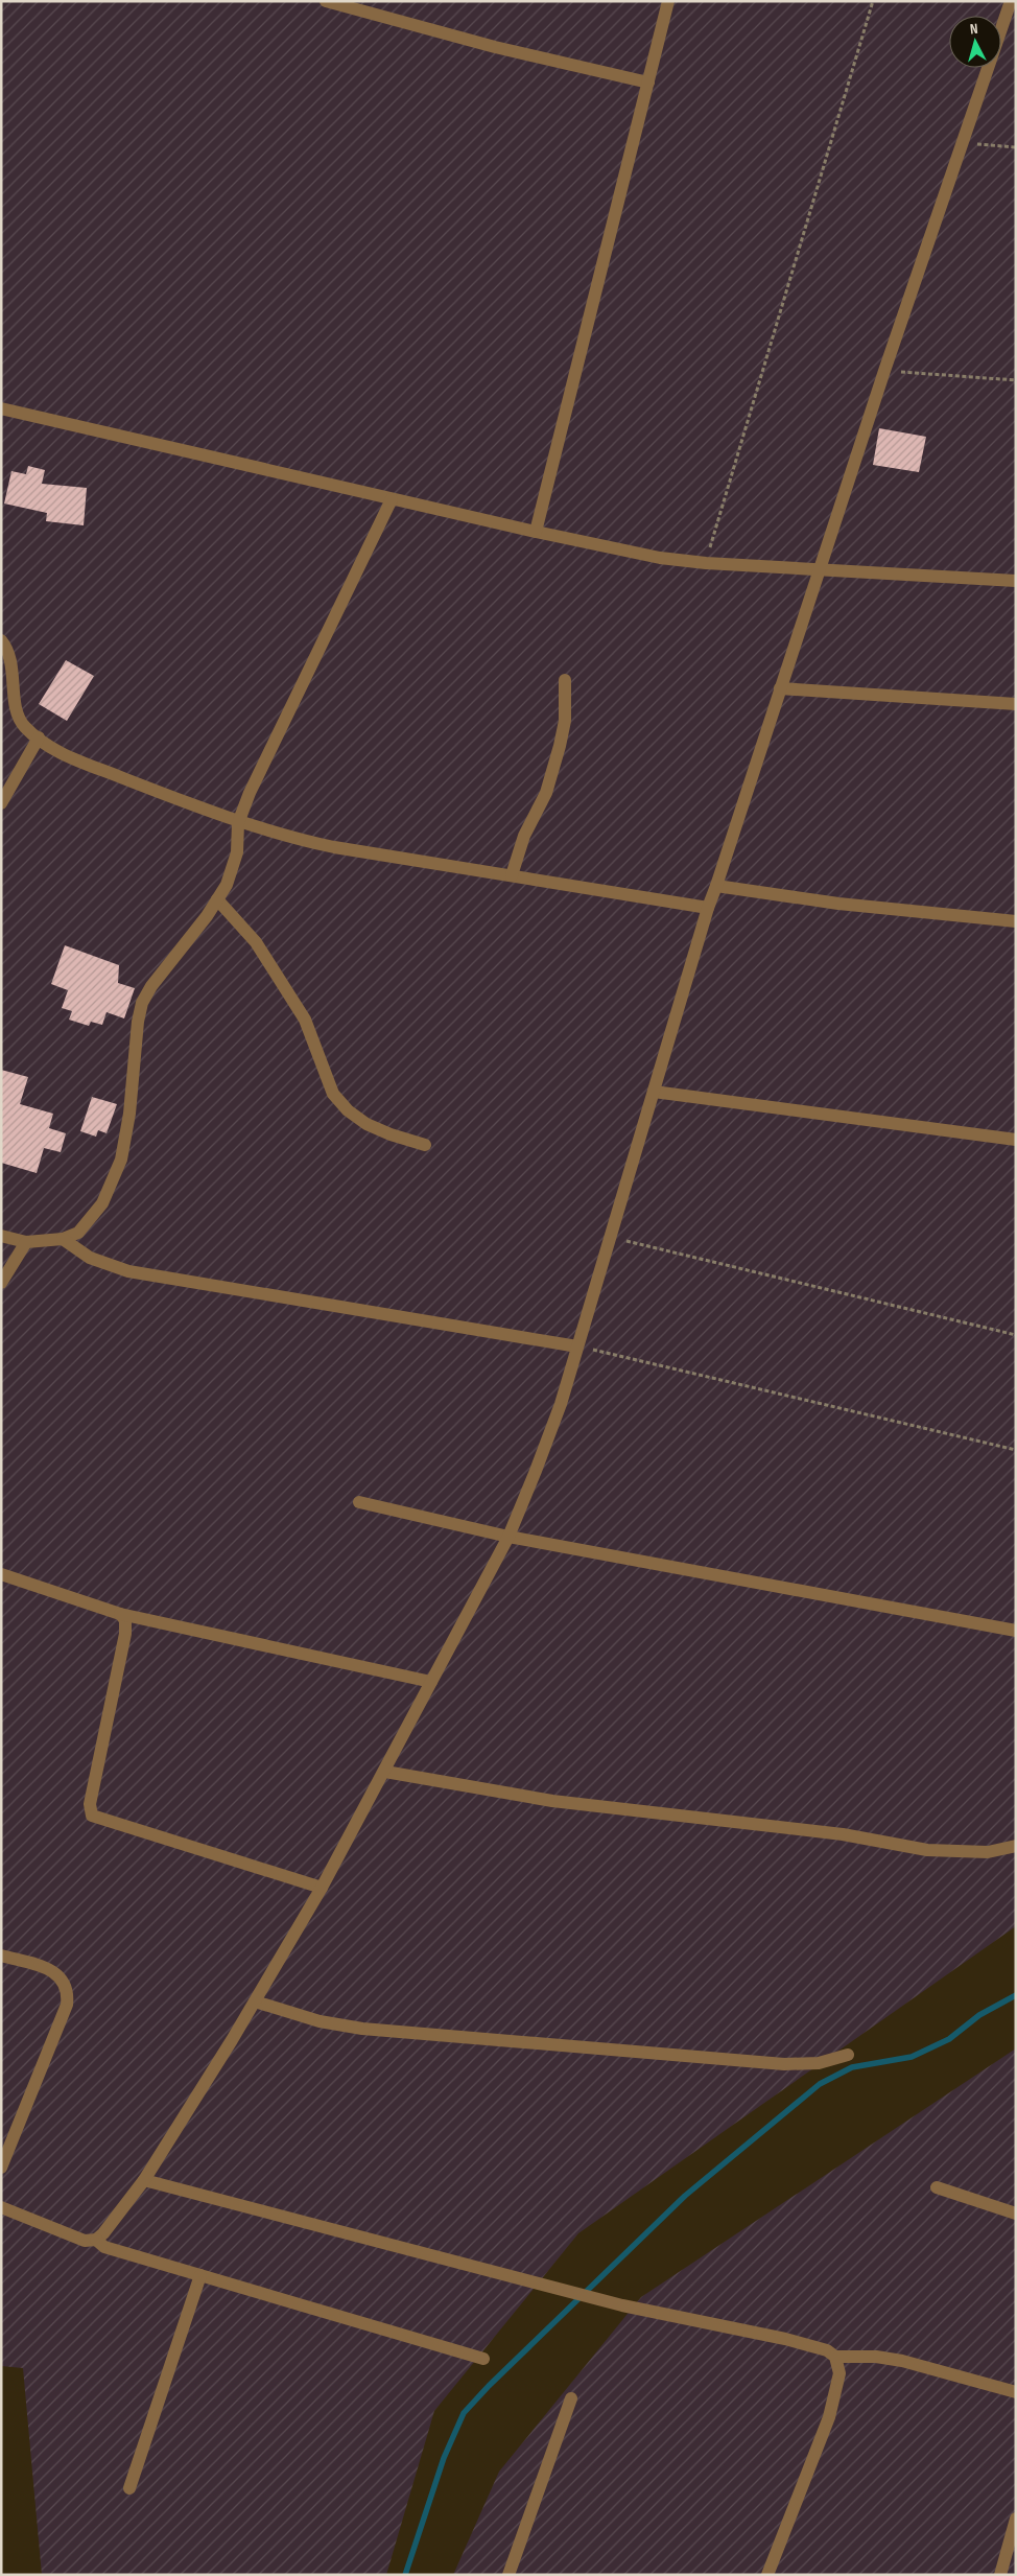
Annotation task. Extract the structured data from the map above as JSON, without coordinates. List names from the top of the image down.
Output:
{
  "north": "top"
}
